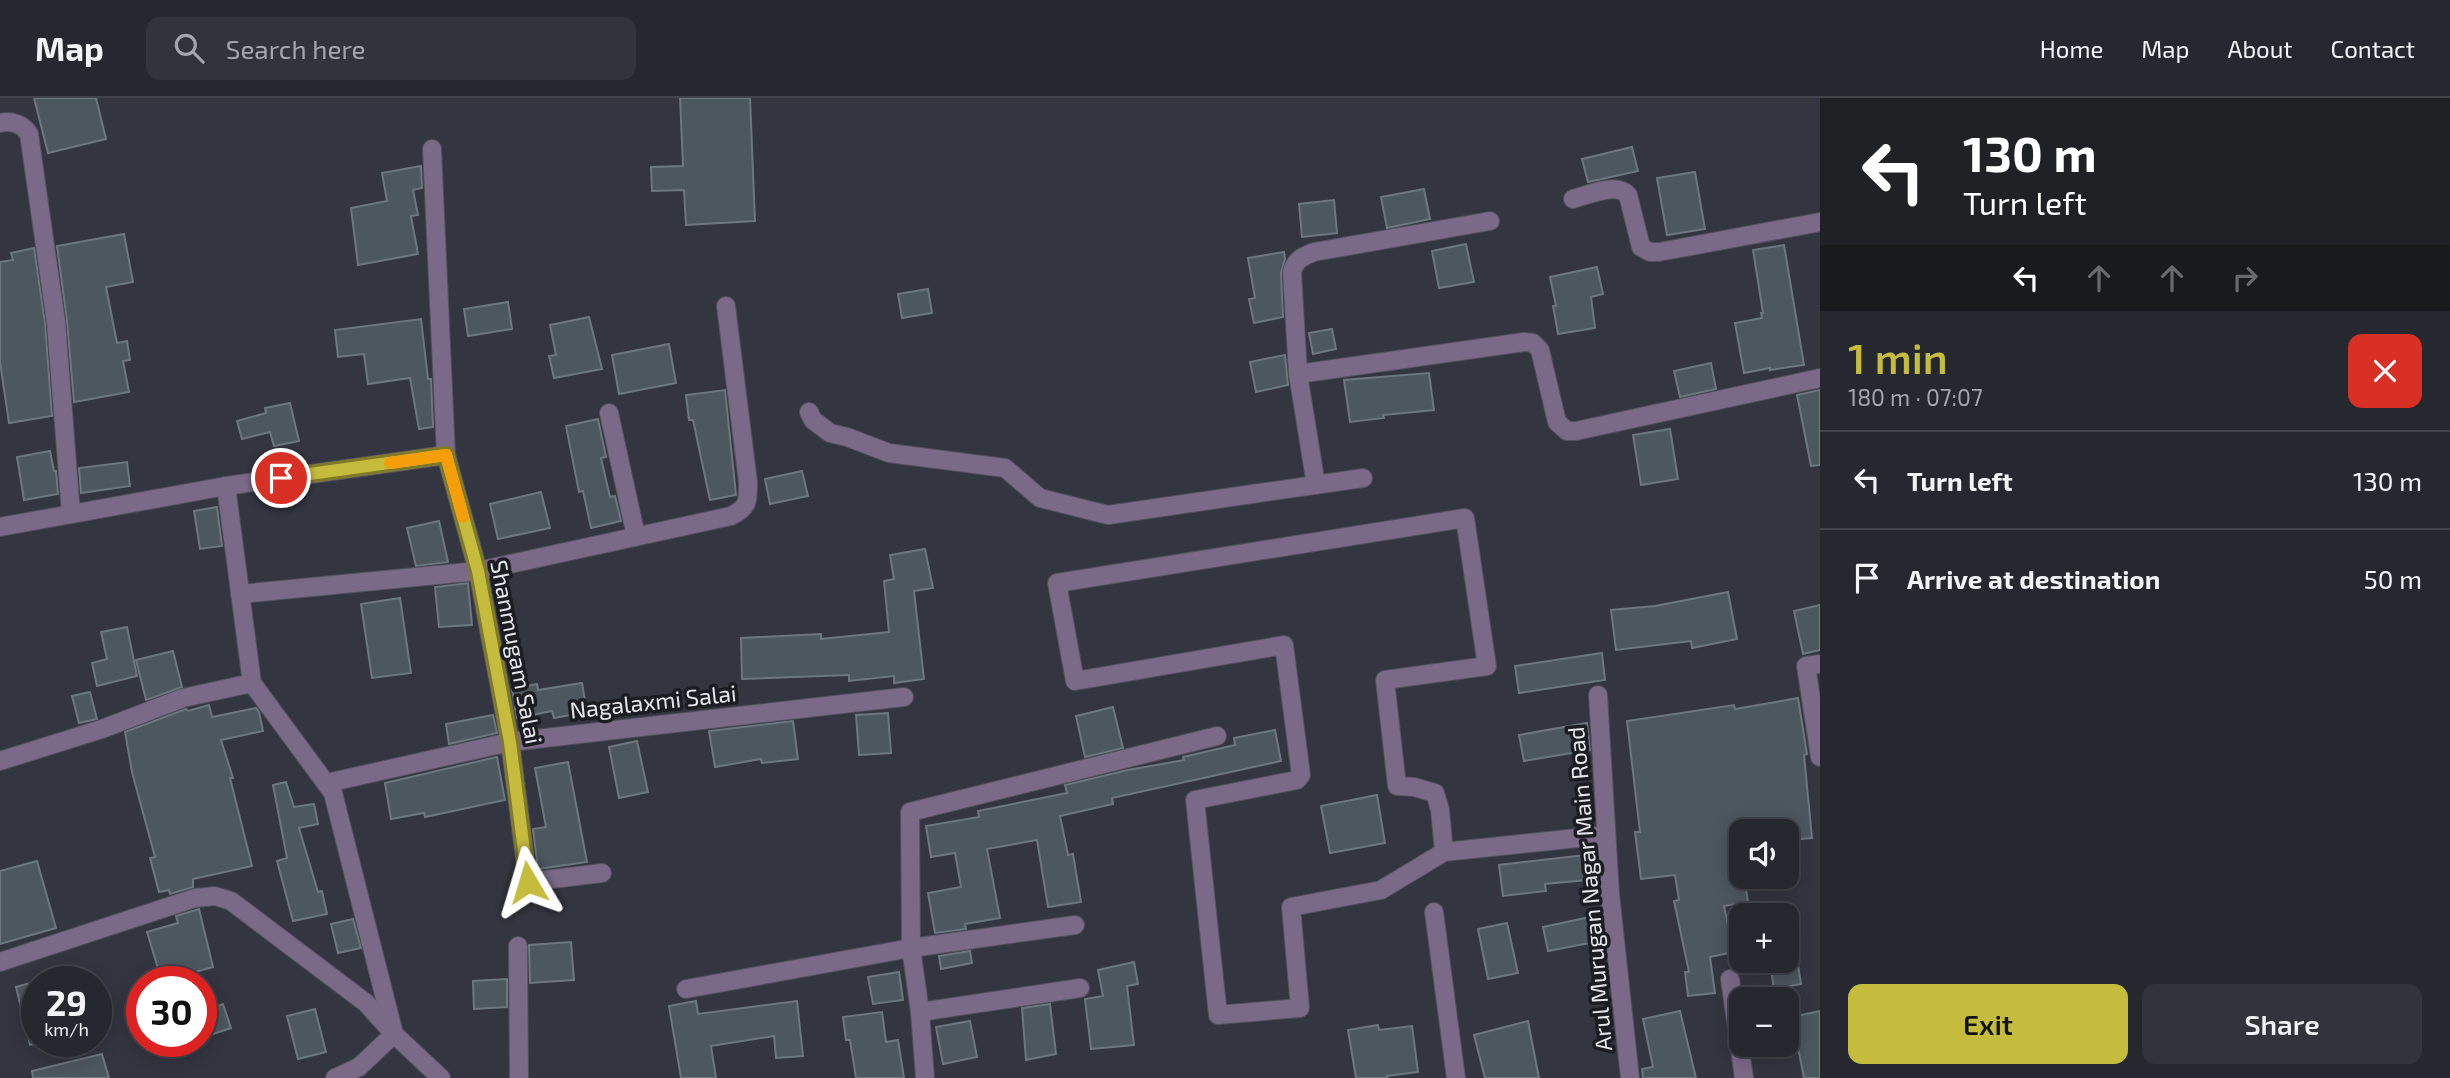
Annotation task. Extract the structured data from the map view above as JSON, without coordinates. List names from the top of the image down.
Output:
{
  "streets": {
    "street": ["Shanmugam Salai", "Nagalaxmi Salai", "Arul Murugan Nagar Main Road"]
  },
  "crossings": [
    ["Shanmugam Salai", "Nagalaxmi Salai"]
  ],
  "page": {
    "header": "Map",
    "search": "Search here",
    "nav": [
      "Home",
      "Map",
      "About",
      "Contact"
    ],
    "turn": ["130 m", "Turn left"],
    "heading": ["1 min", "180 m · 07:07"],
    "list": [
      {
        "name": "Turn left",
        "value": "130 m"
      },
      {
        "name": "Arrive at destination",
        "value": "50 m"
      }
    ],
    "map_buttons": ["+", "−"],
    "speed": "29 km/h",
    "limit": "30",
    "buttons": ["Exit", "Share"]
  }
}
